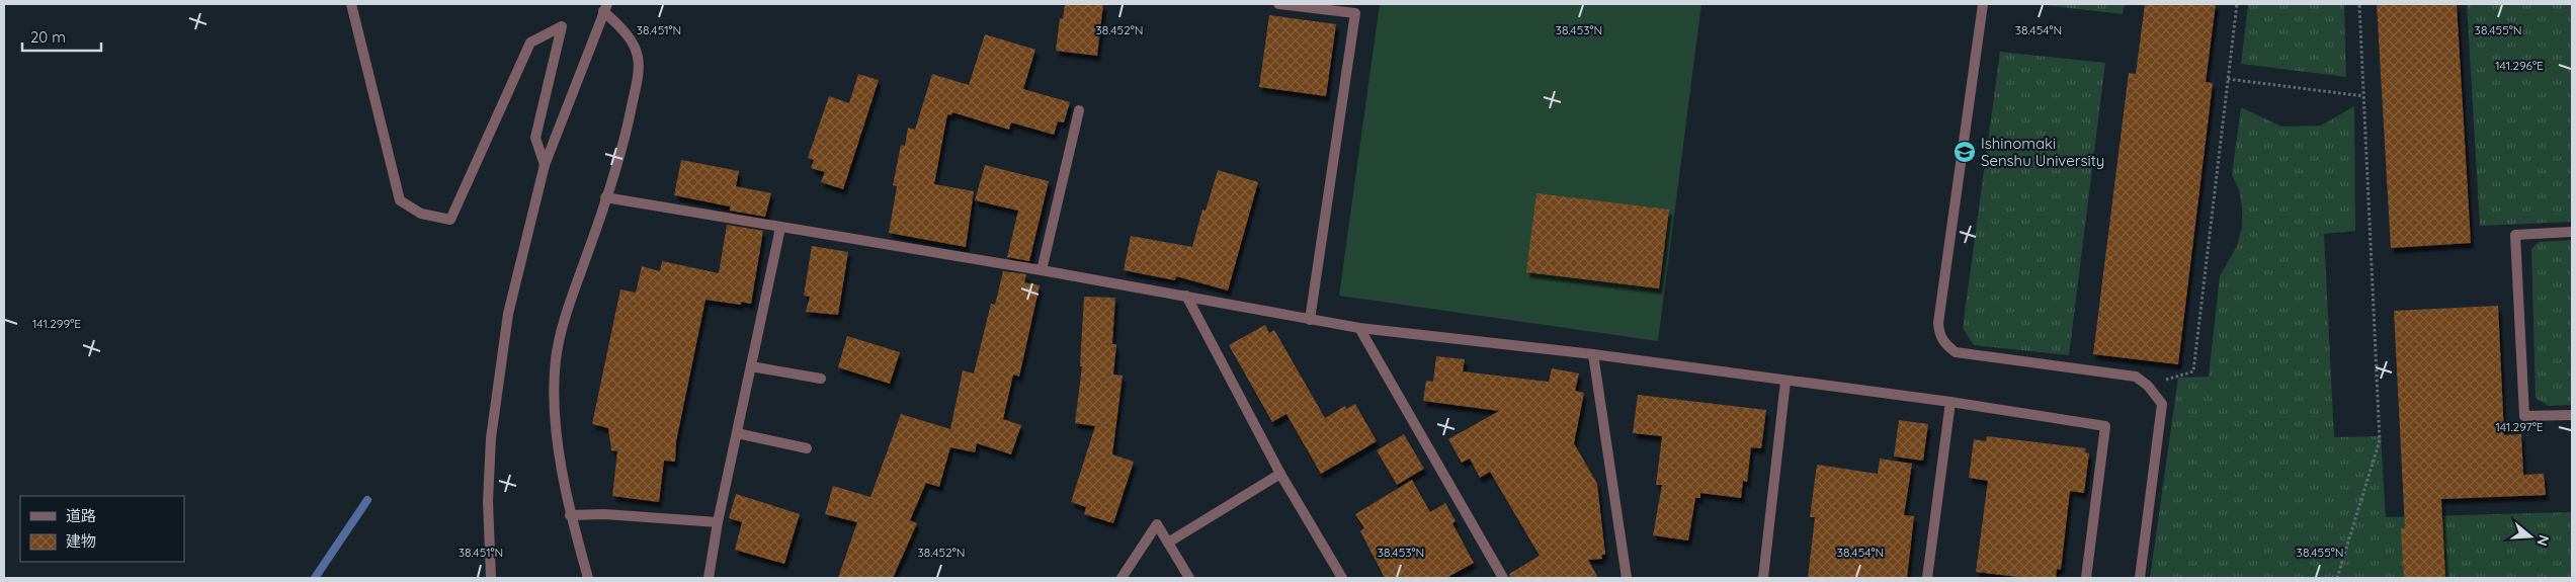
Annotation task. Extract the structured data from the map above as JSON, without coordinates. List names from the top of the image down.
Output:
{
  "places": {
    "school or university": ["Ishinomaki Senshu University"]
  },
  "legend": ["道路", "建物"],
  "scale_bar": "20 m",
  "north": "right",
  "coordinates": [
    "38.451°N",
    "38.452°N",
    "38.453°N",
    "38.454°N",
    "38.455°N",
    "141.296°E",
    "141.299°E",
    "141.297°E"
  ]
}
